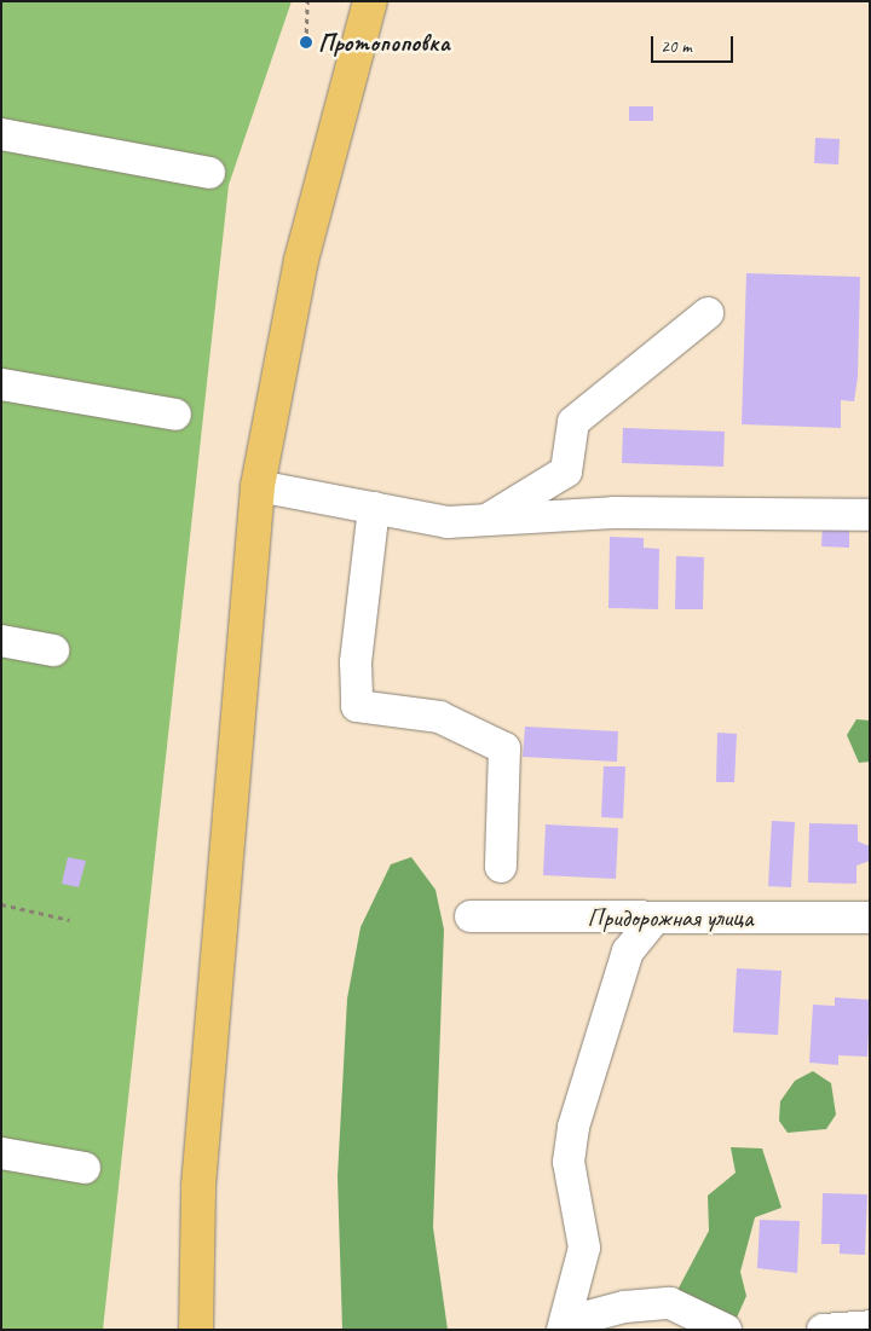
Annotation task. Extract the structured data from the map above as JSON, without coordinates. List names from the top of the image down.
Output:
{
  "streets": {
    "street": ["Придорожная улица"]
  },
  "places": ["Протопоповка"],
  "scale_bar": "20 m"
}
